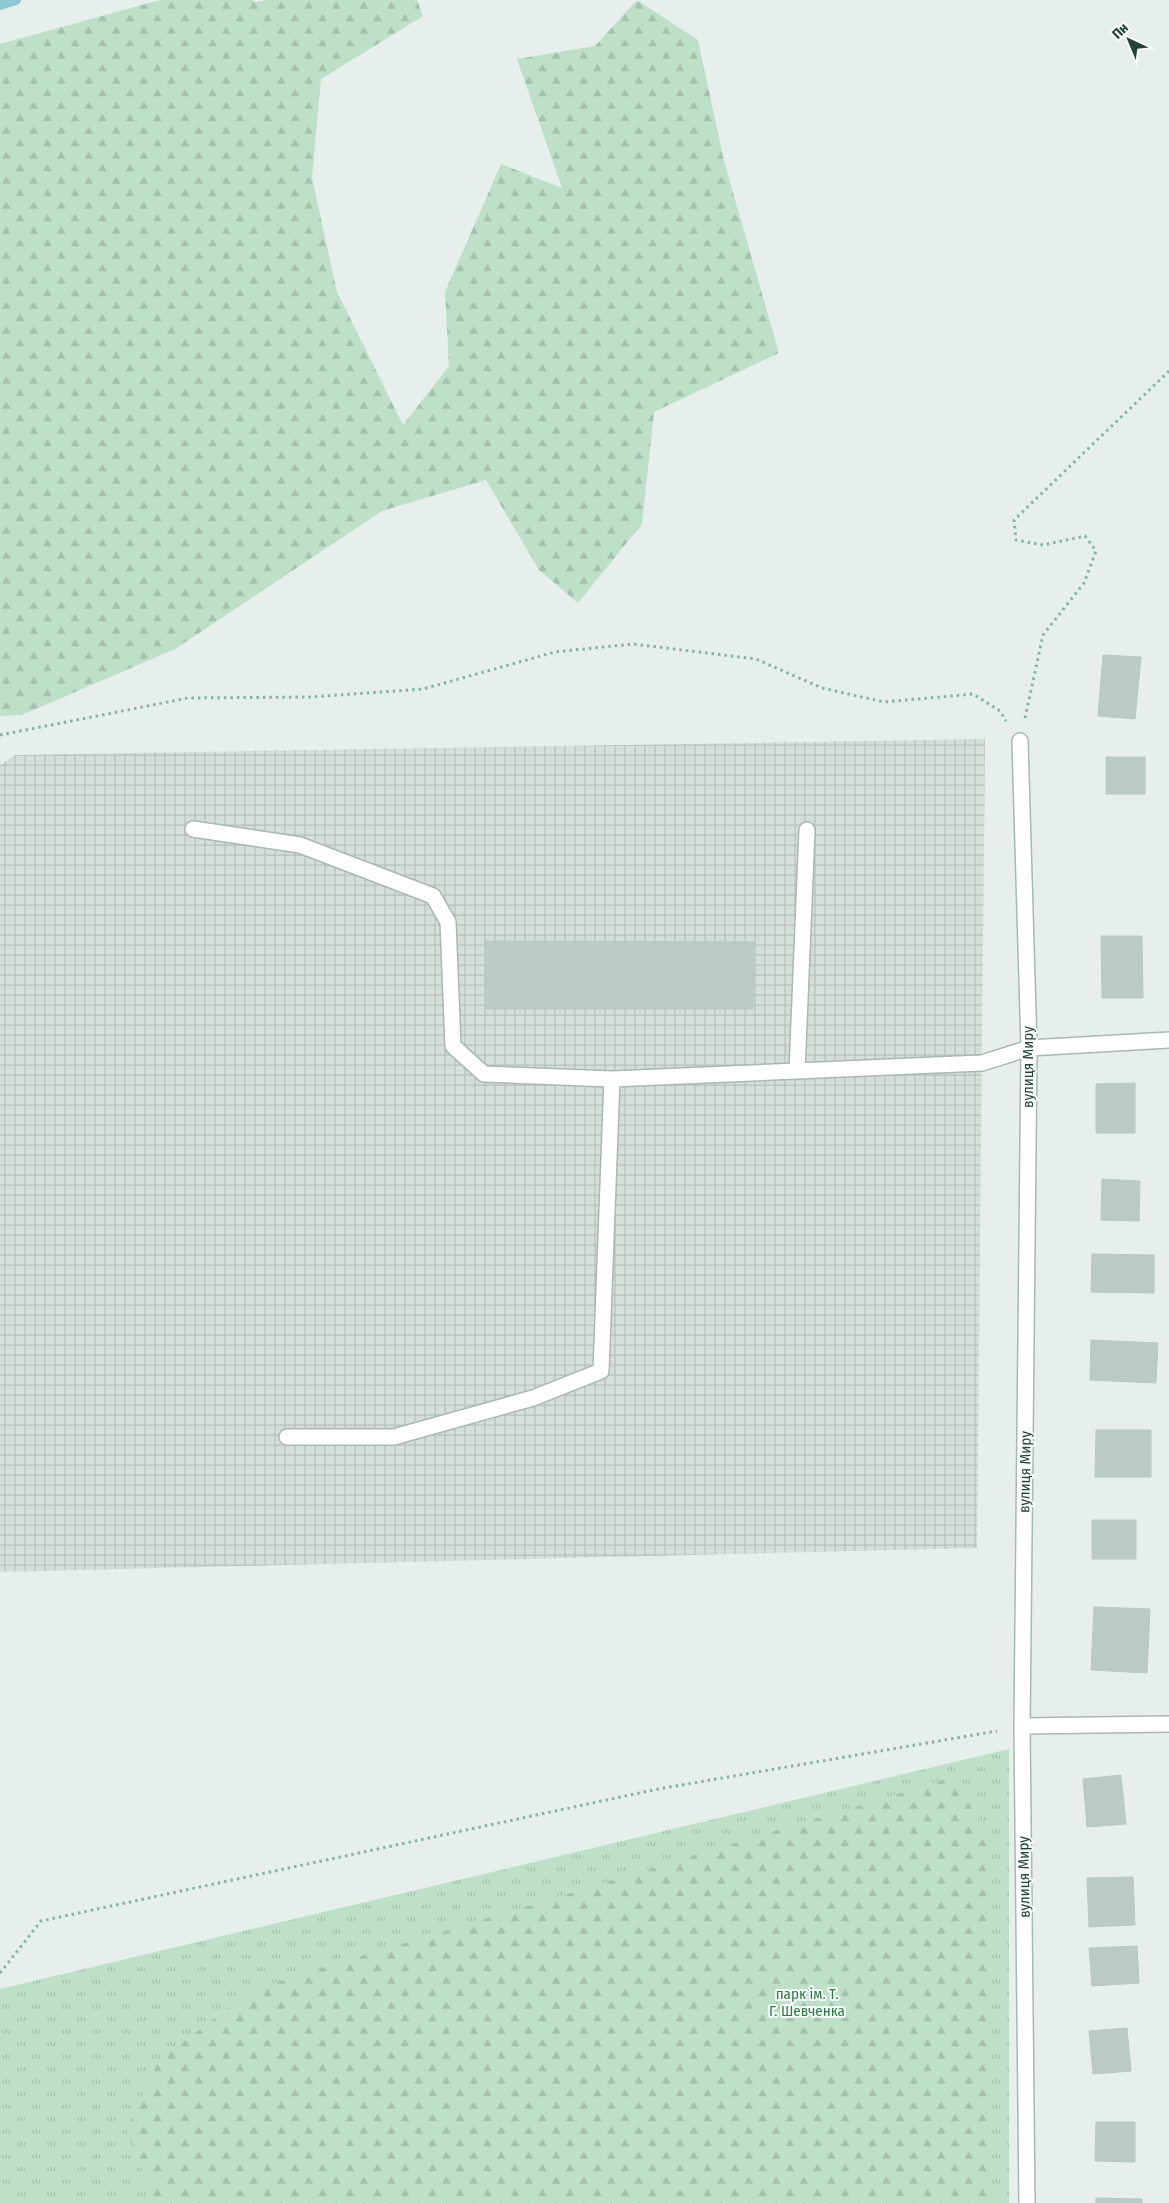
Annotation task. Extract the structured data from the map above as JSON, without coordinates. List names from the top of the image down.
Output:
{
  "streets": {
    "street": ["вулиця Миру"]
  },
  "parks": ["парк ім. Т. Г. Шевченка"],
  "north": "top left"
}
